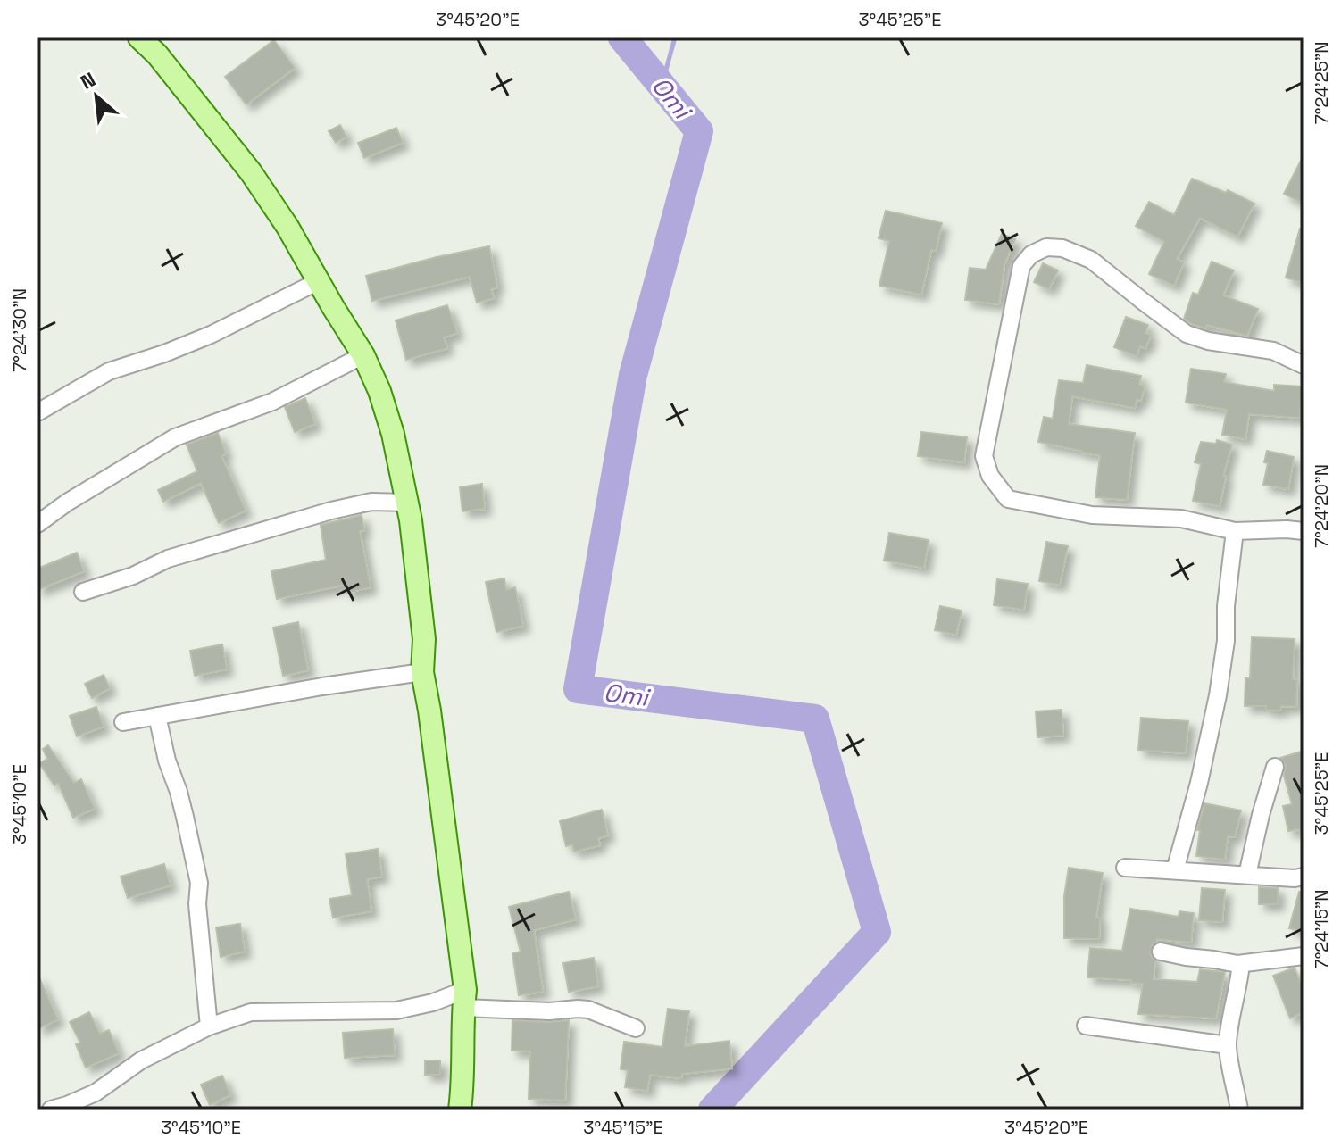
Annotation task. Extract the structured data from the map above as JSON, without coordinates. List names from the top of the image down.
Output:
{
  "water": ["Omi"],
  "north": "top left",
  "coordinates": [
    "3°45'20\"E",
    "3°45'25\"E",
    "7°24'25\"N",
    "7°24'30\"N",
    "7°24'20\"N",
    "3°45'10\"E",
    "7°24'15\"N",
    "3°45'15\"E"
  ]
}
